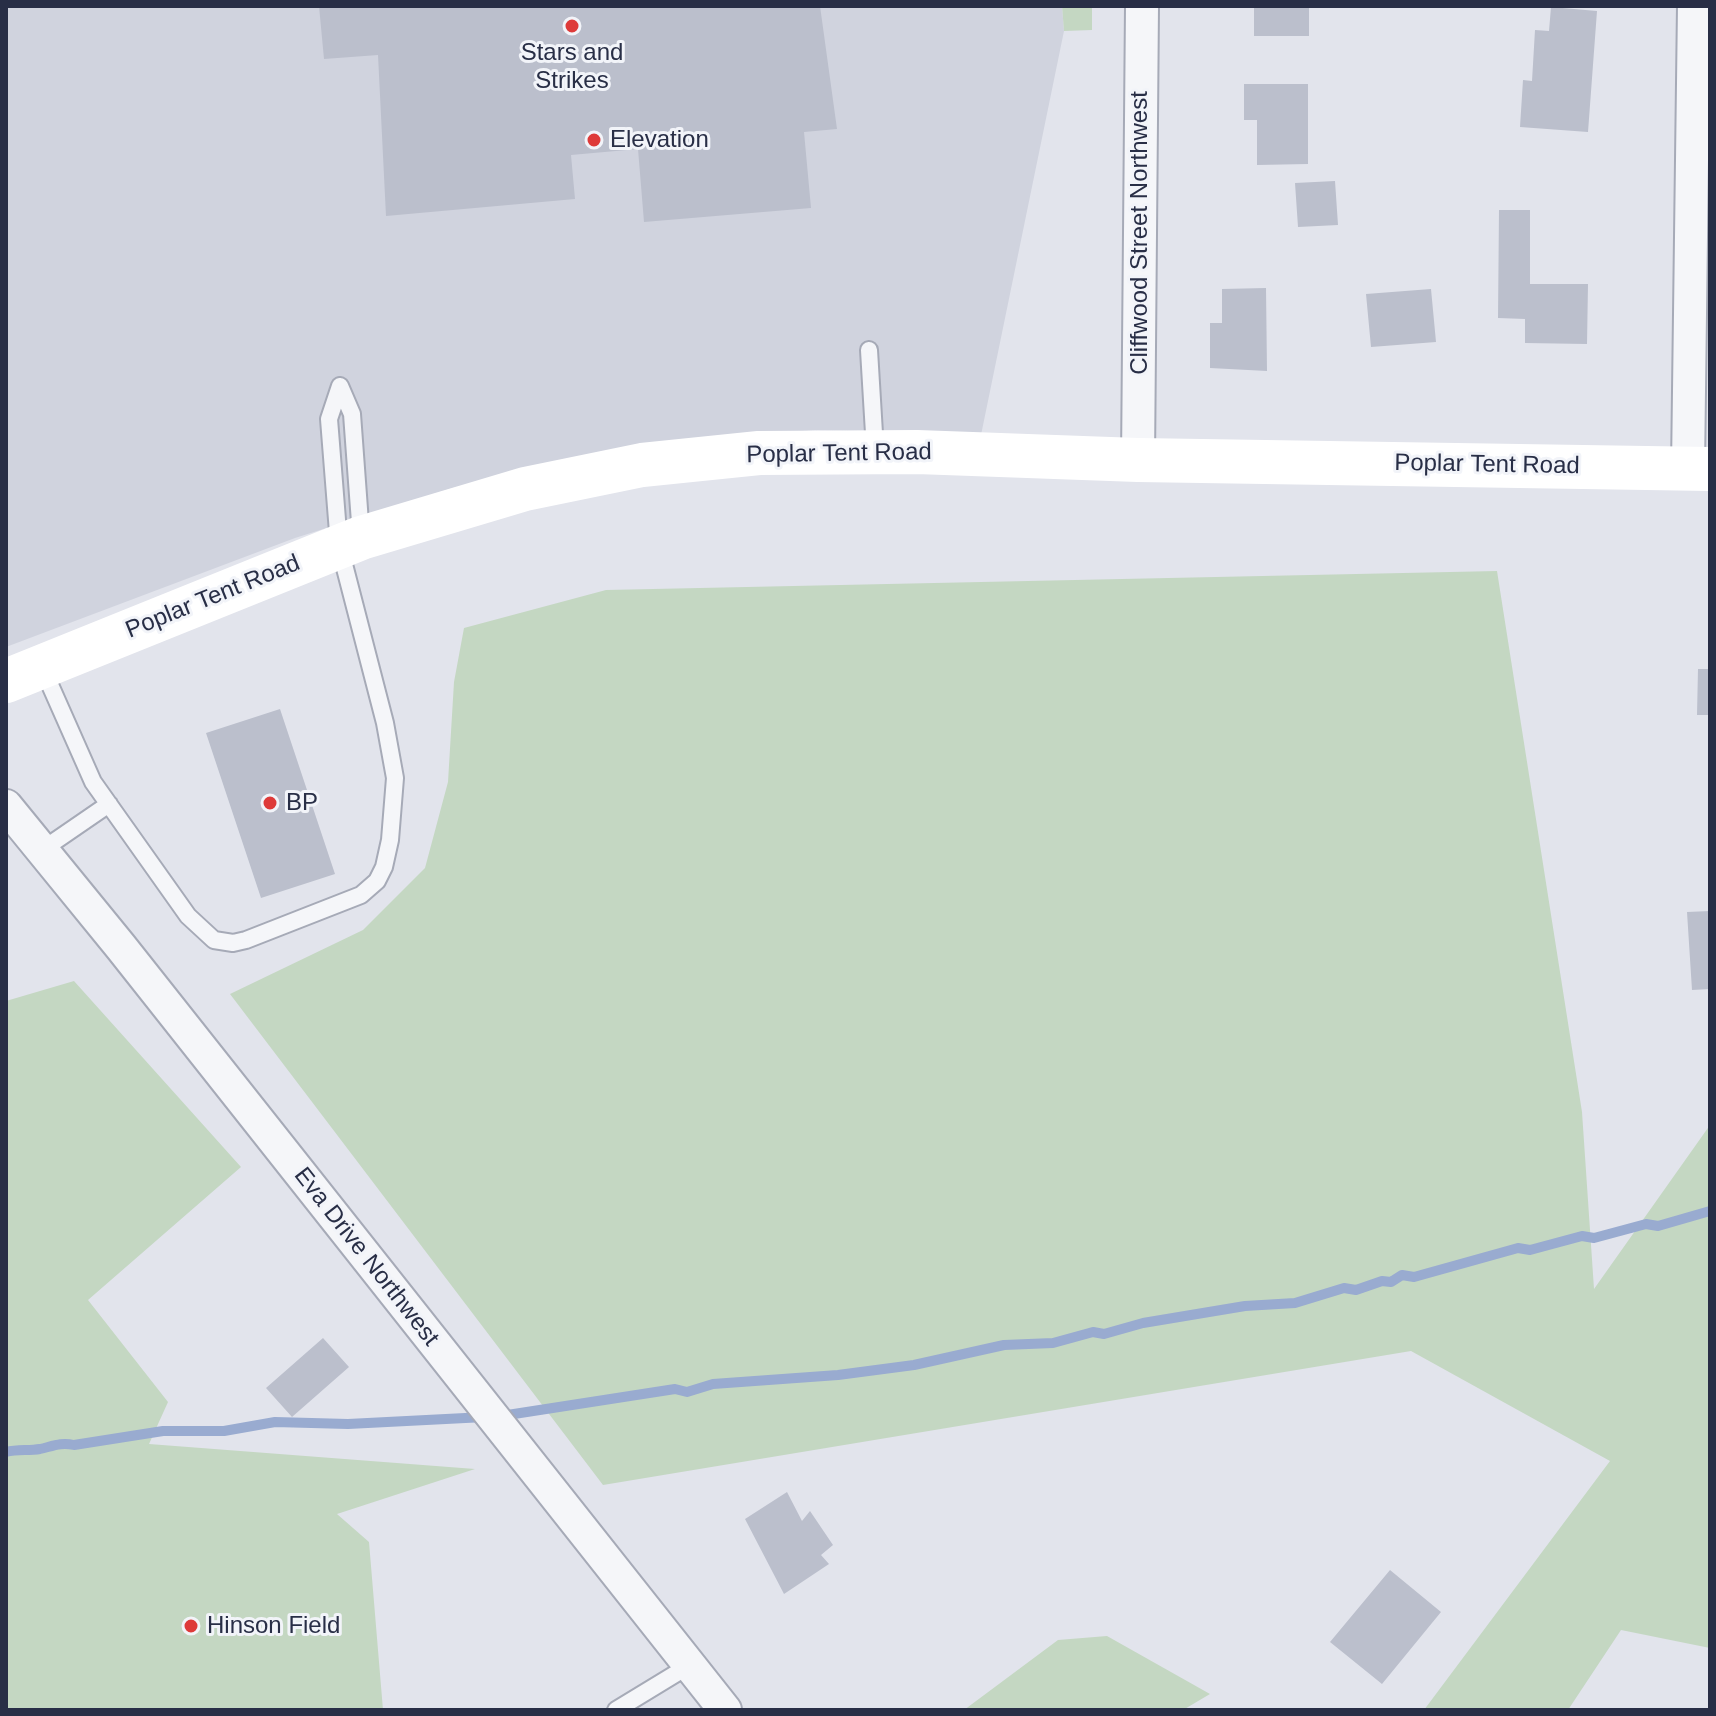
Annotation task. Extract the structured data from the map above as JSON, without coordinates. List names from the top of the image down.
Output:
{
  "streets": {
    "main road": ["Poplar Tent Road"],
    "street": ["Cliffwood Street Northwest", "Eva Drive Northwest"]
  },
  "crossings": [
    ["Cliffwood Street Northwest", "Poplar Tent Road"]
  ],
  "places": [
    "Stars and Strikes",
    "Elevation",
    "BP",
    "Hinson Field"
  ]
}
